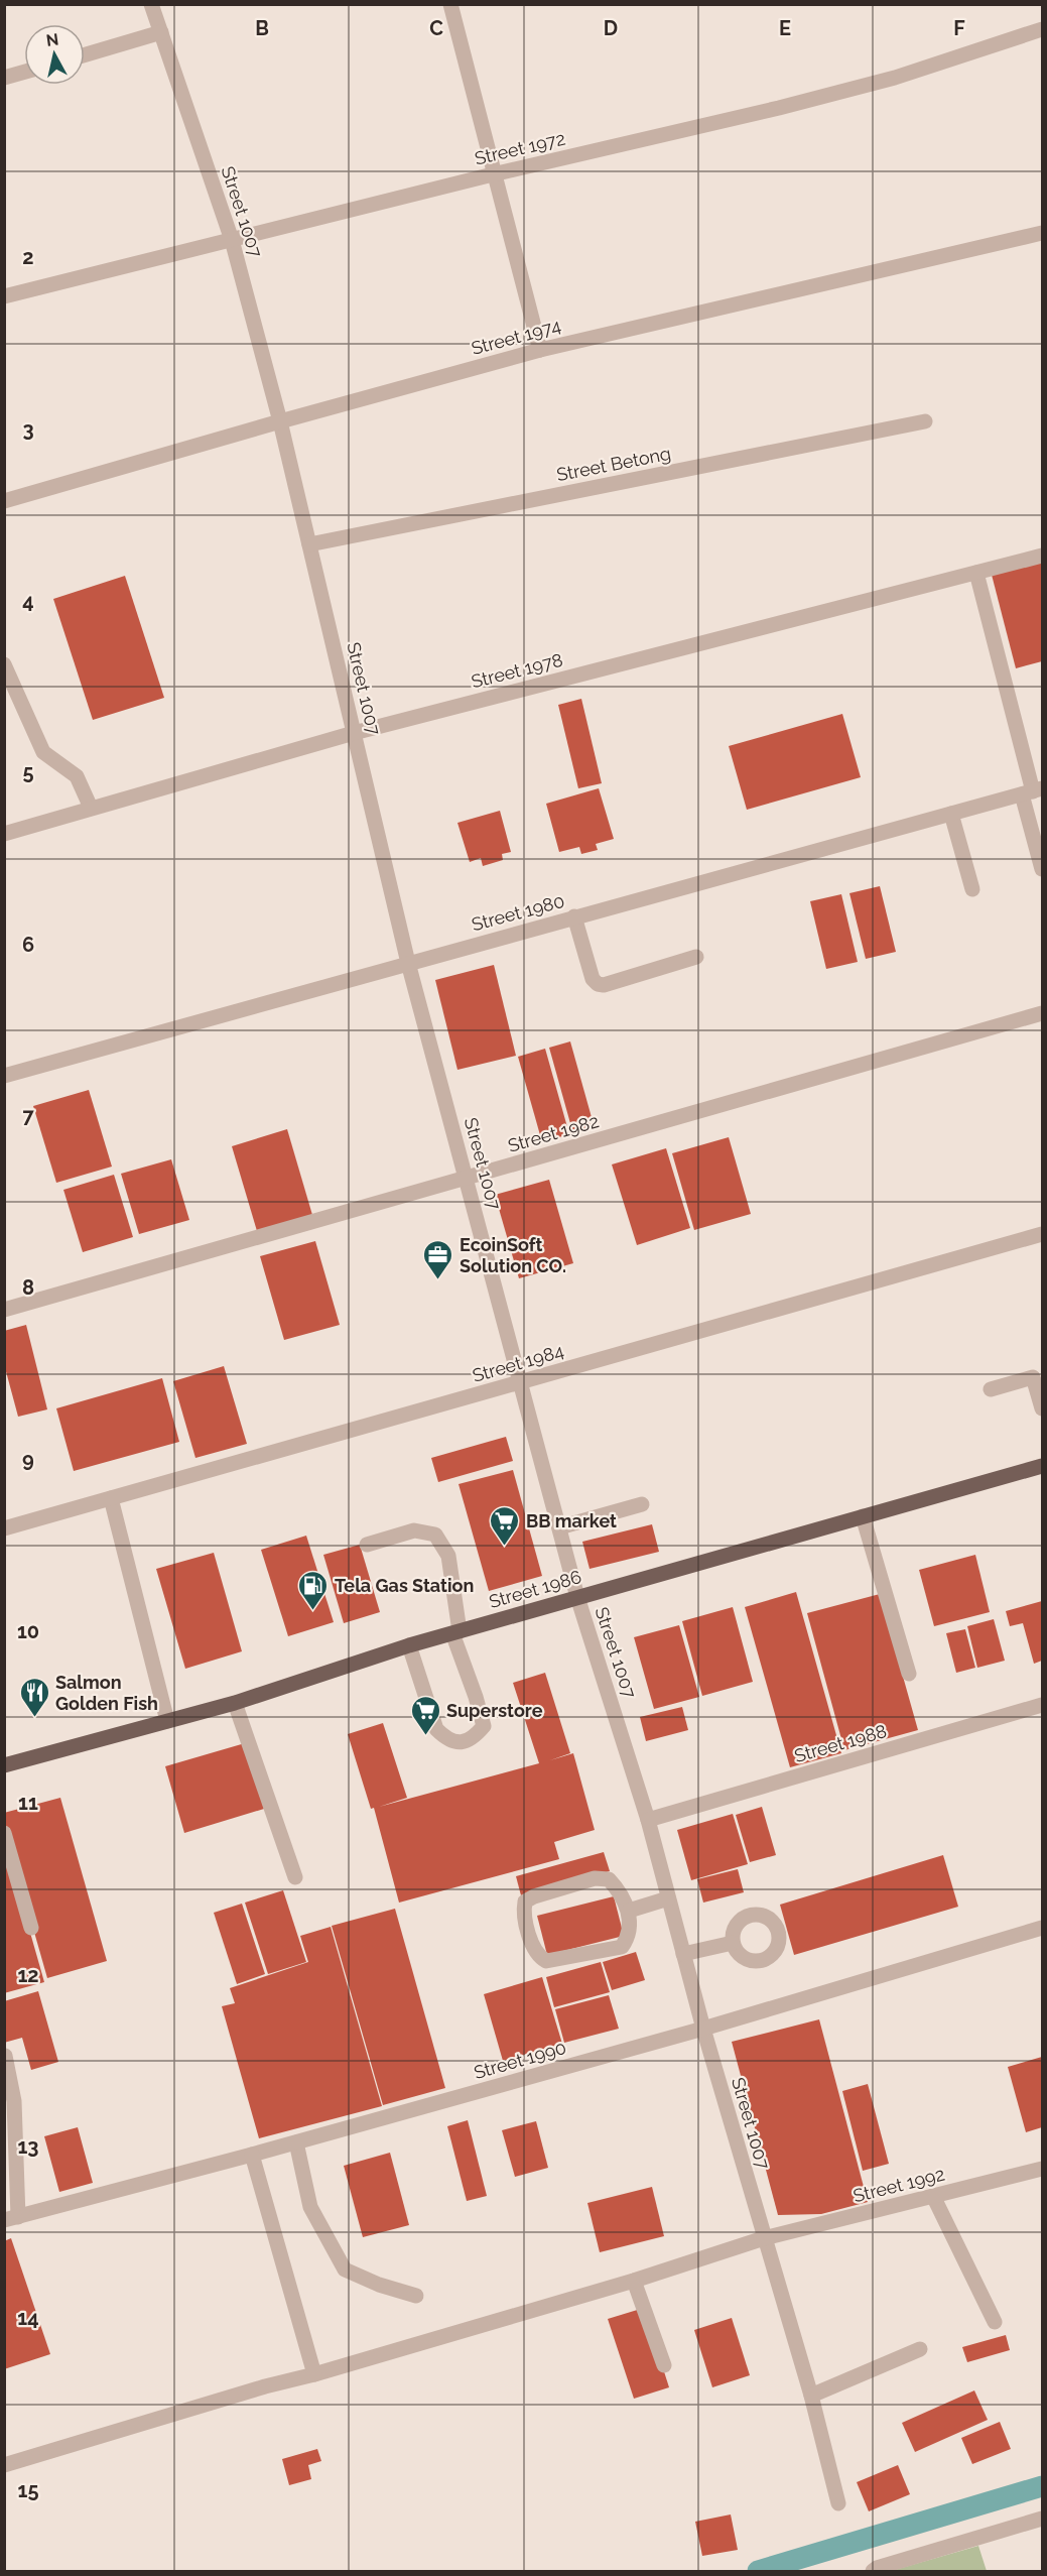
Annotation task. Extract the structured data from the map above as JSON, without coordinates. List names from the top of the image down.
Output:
{
  "streets": {
    "main road": ["Street 1986"],
    "street": [
      "Street 1972",
      "Street 1007",
      "Street 1974",
      "Street Betong",
      "Street 1978",
      "Street 1980",
      "Street 1982",
      "Street 1984",
      "Street 1988",
      "Street 1990",
      "Street 1992"
    ]
  },
  "crossings": [
    ["Street 1972", "Street 1007"],
    ["Street 1007", "Street 1974"],
    ["Street 1007", "Street Betong"],
    ["Street 1007", "Street 1978"],
    ["Street 1007", "Street 1980"],
    ["Street 1007", "Street 1982"],
    ["Street 1007", "Street 1984"],
    ["Street 1007", "Street 1986"],
    ["Street 1007", "Street 1988"],
    ["Street 1007", "Street 1990"],
    ["Street 1007", "Street 1992"]
  ],
  "places": {
    "office": ["EcoinSoft Solution CO."],
    "supermarket": ["BB market", "Superstore"],
    "fuel station": ["Tela Gas Station"],
    "restaurant": ["Salmon Golden Fish"]
  },
  "north": "top",
  "grid": {
    "columns": [
      "B",
      "C",
      "D",
      "E",
      "F"
    ],
    "rows": [
      "2",
      "3",
      "4",
      "5",
      "6",
      "7",
      "8",
      "9",
      "10",
      "11",
      "12",
      "13",
      "14",
      "15"
    ]
  }
}
